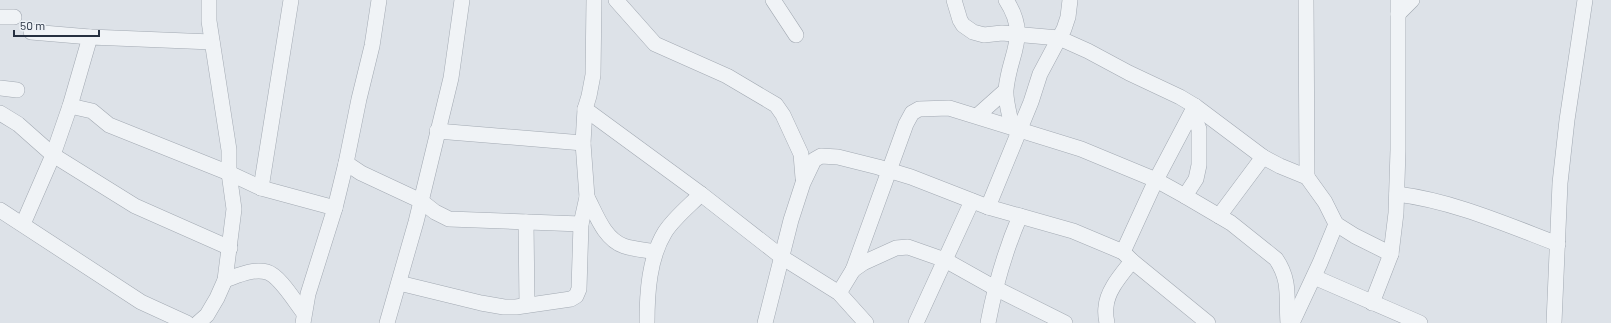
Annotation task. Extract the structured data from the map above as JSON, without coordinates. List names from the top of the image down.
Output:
{
  "scale_bar": "50 m"
}
